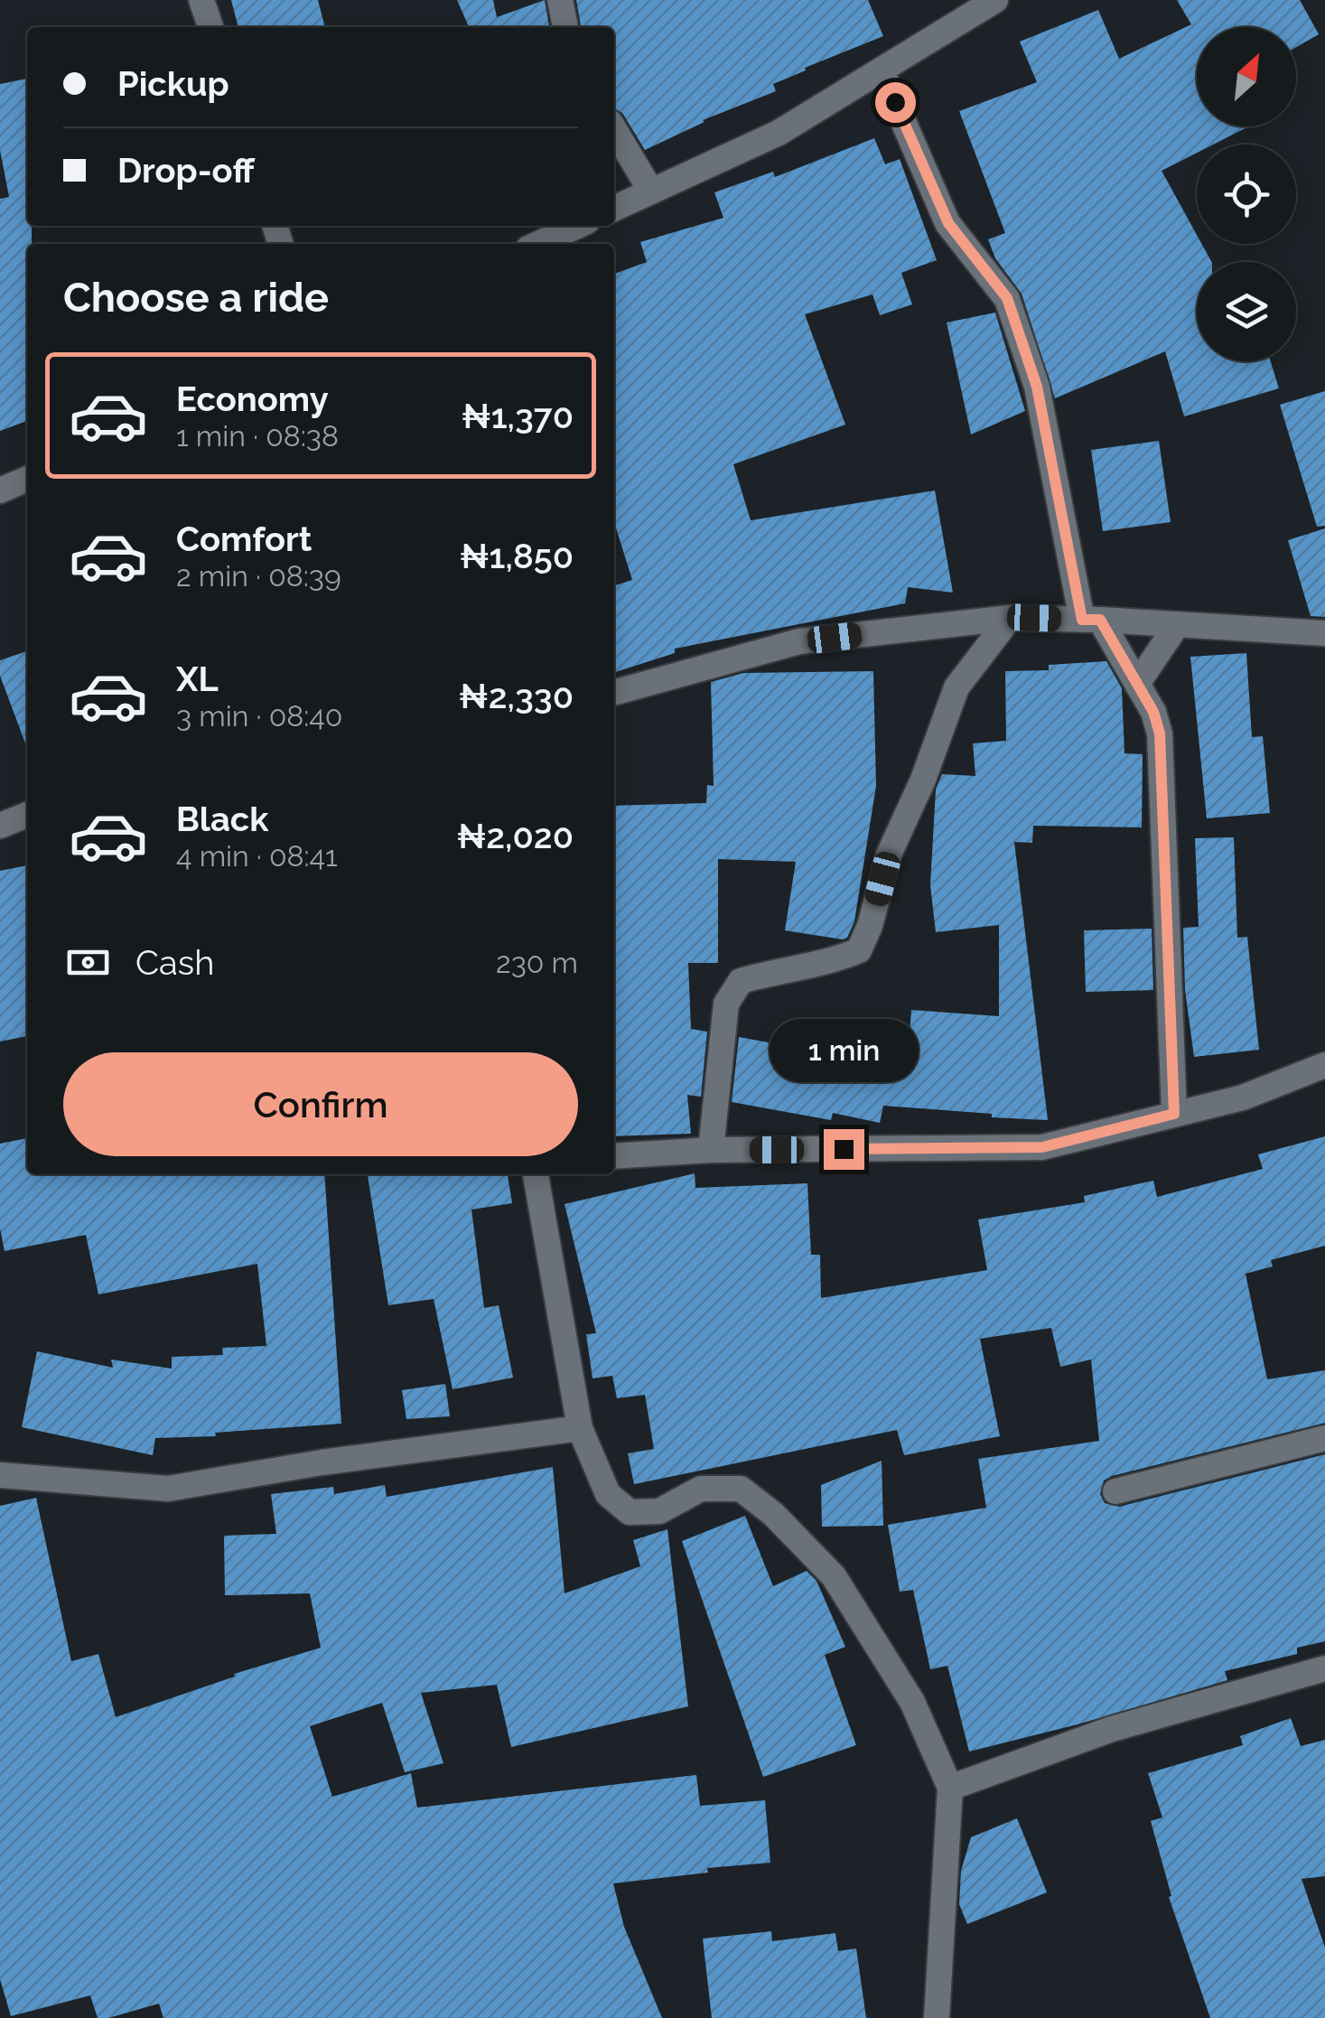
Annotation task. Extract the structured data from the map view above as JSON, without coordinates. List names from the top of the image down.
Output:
{
  "north": "top right",
  "page": {
    "banner": ["Pickup", "Drop-off"],
    "heading": "Choose a ride",
    "list": [
      {
        "name": "Economy",
        "note": "1 min · 08:38",
        "value": "₦1,370"
      },
      {
        "name": "Comfort",
        "note": "2 min · 08:39",
        "value": "₦1,850"
      },
      {
        "name": "XL",
        "note": "3 min · 08:40",
        "value": "₦2,330"
      },
      {
        "name": "Black",
        "note": "4 min · 08:41",
        "value": "₦2,020"
      }
    ],
    "pay": ["Cash", "230 m"],
    "bubble": "1 min",
    "buttons": "Confirm"
  }
}
